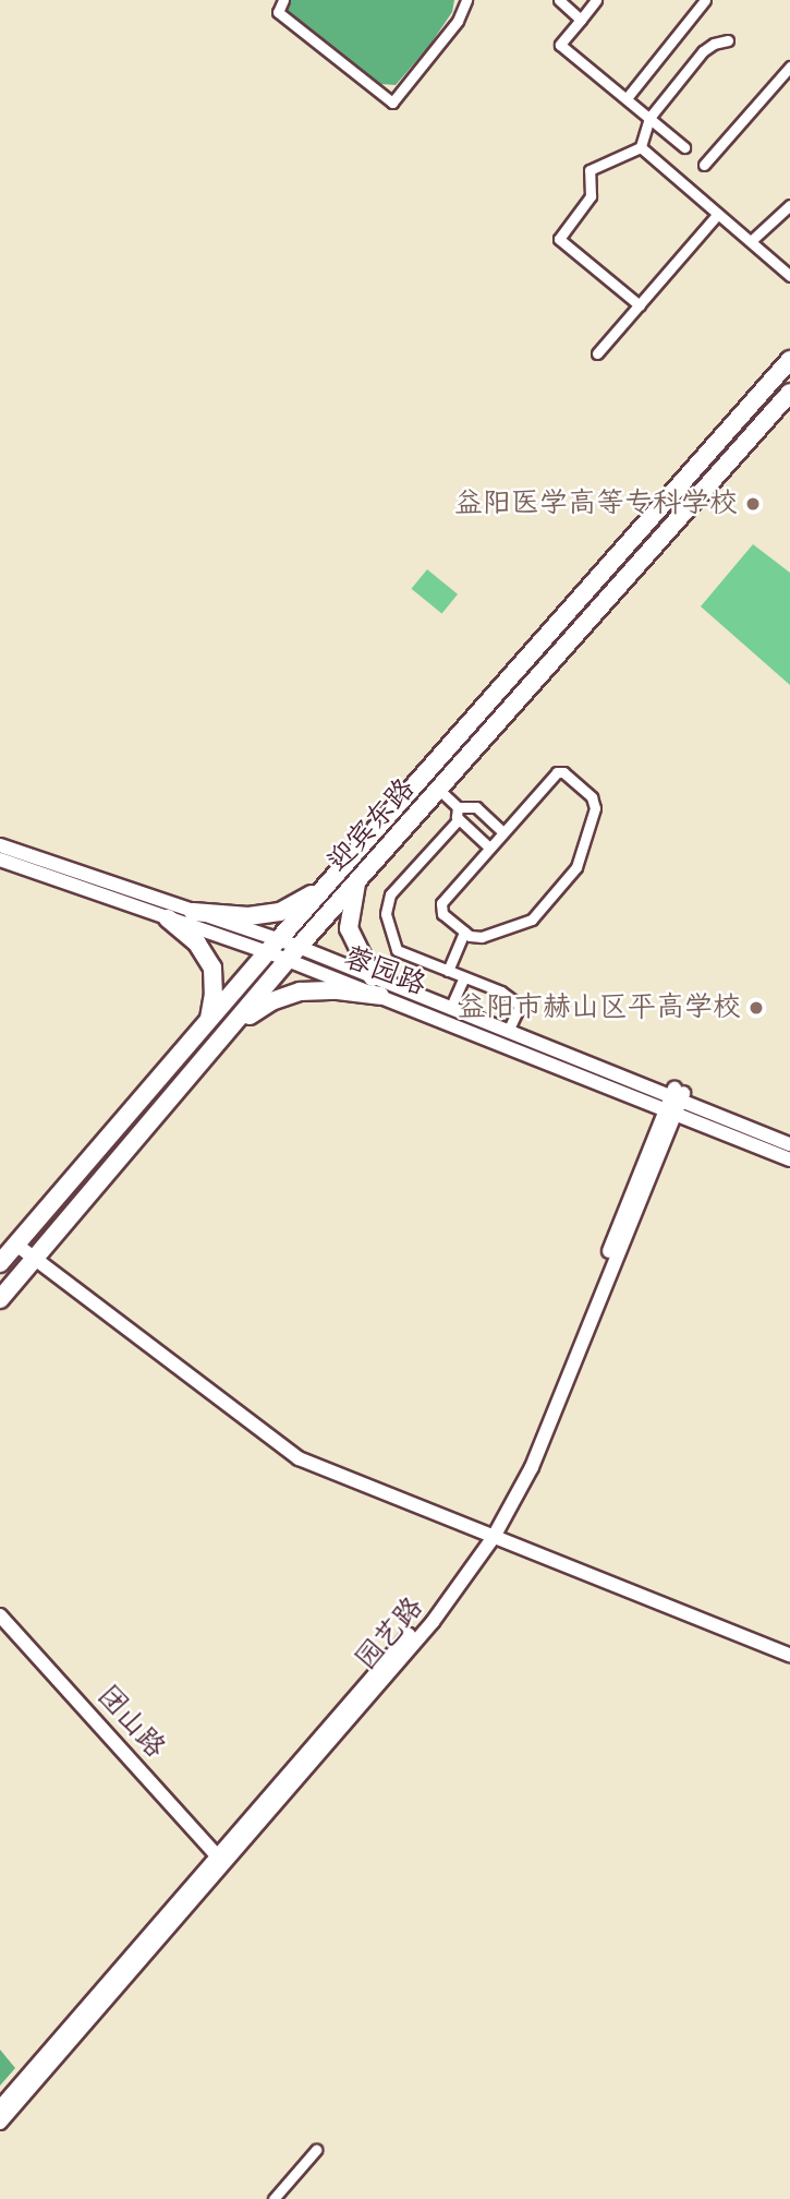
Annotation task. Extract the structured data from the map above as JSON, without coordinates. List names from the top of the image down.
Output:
{
  "streets": {
    "highway": ["迎宾东路"],
    "street": ["蓉园路", "园艺路", "团山路"]
  },
  "crossings": [
    ["迎宾东路", "蓉园路"],
    ["蓉园路", "园艺路"],
    ["园艺路", "团山路"]
  ],
  "places": ["益阳医学高等专科学校", "益阳市赫山区平高学校"]
}
